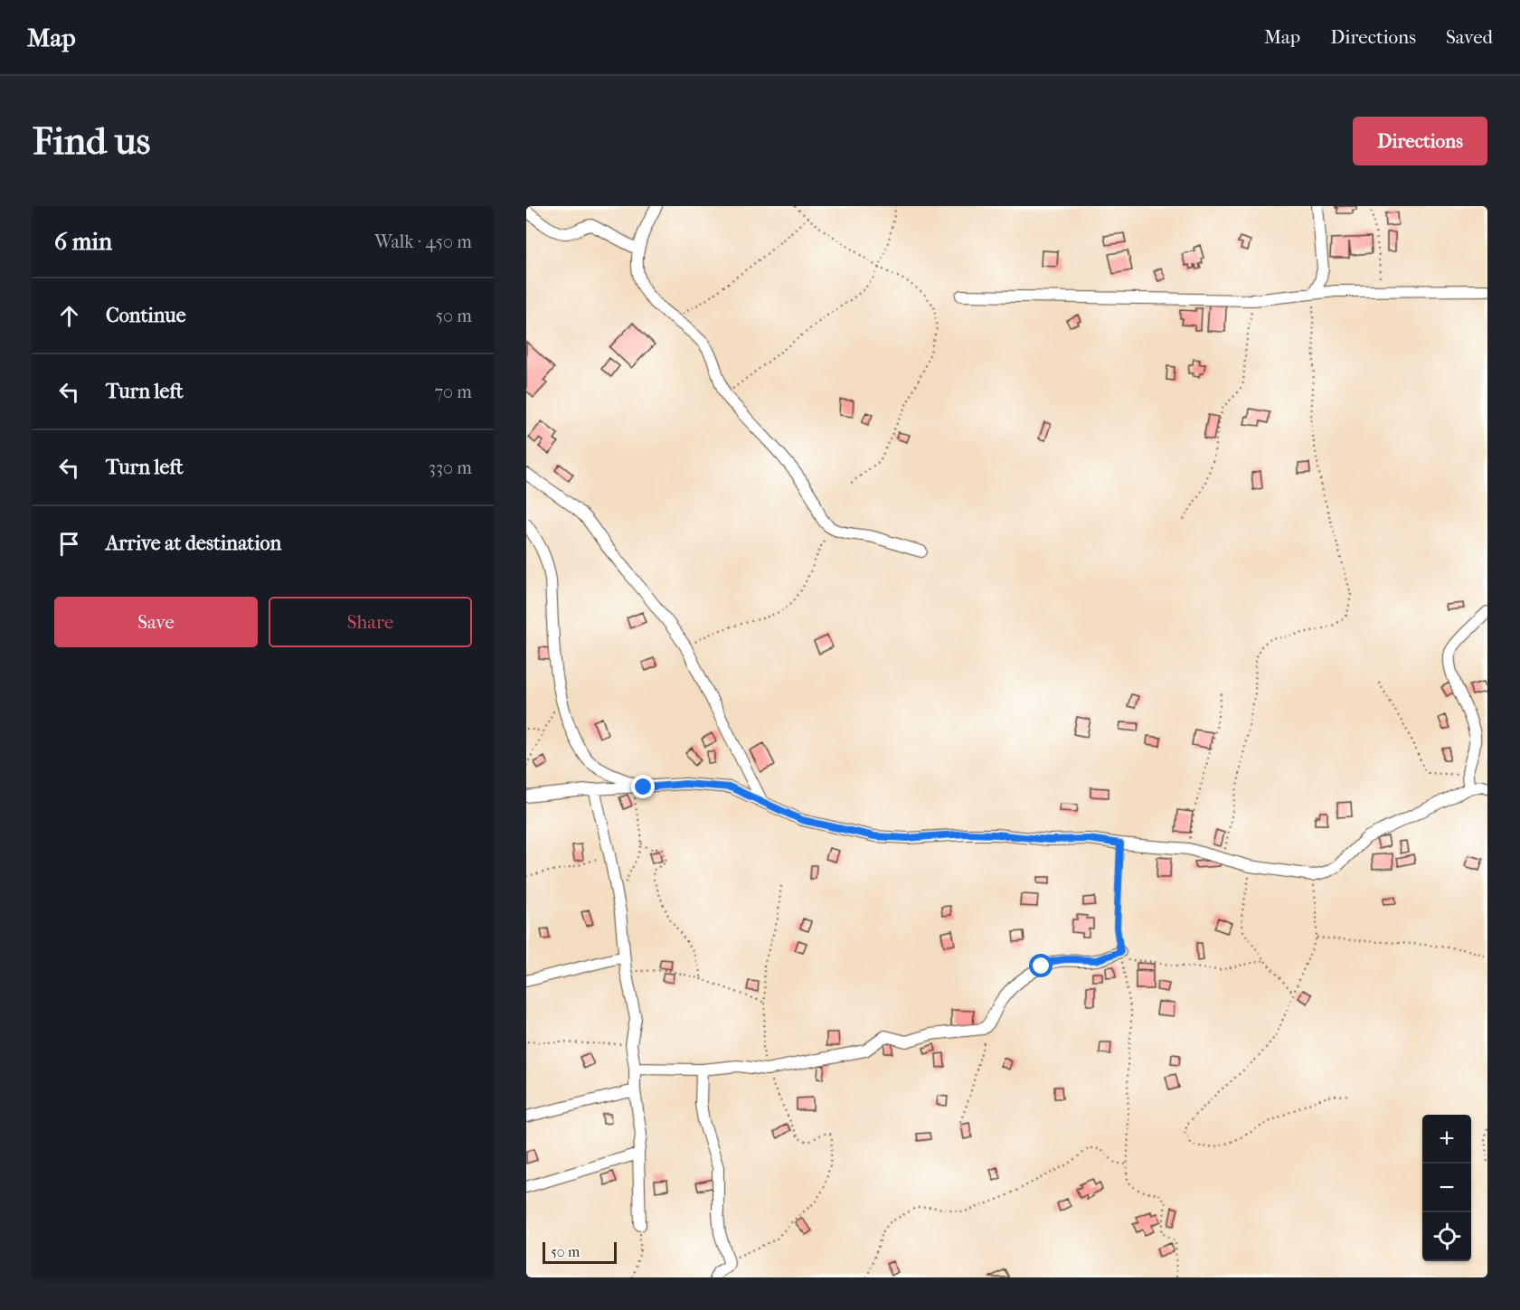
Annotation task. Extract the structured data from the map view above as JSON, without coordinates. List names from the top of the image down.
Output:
{
  "scale_bar": "50 m",
  "page": {
    "header": "Map",
    "nav": ["Map", "Directions", "Saved"],
    "buttons": [
      "Directions",
      ["Save", "Share"]
    ],
    "title": "Find us",
    "heading": ["6 min", "Walk · 450 m"],
    "list": [
      ["Continue", "50 m"],
      ["Turn left", "70 m"],
      ["Turn left", "330 m"],
      "Arrive at destination"
    ],
    "map_buttons": ["+", "−"],
    "scale": "50 m"
  }
}
